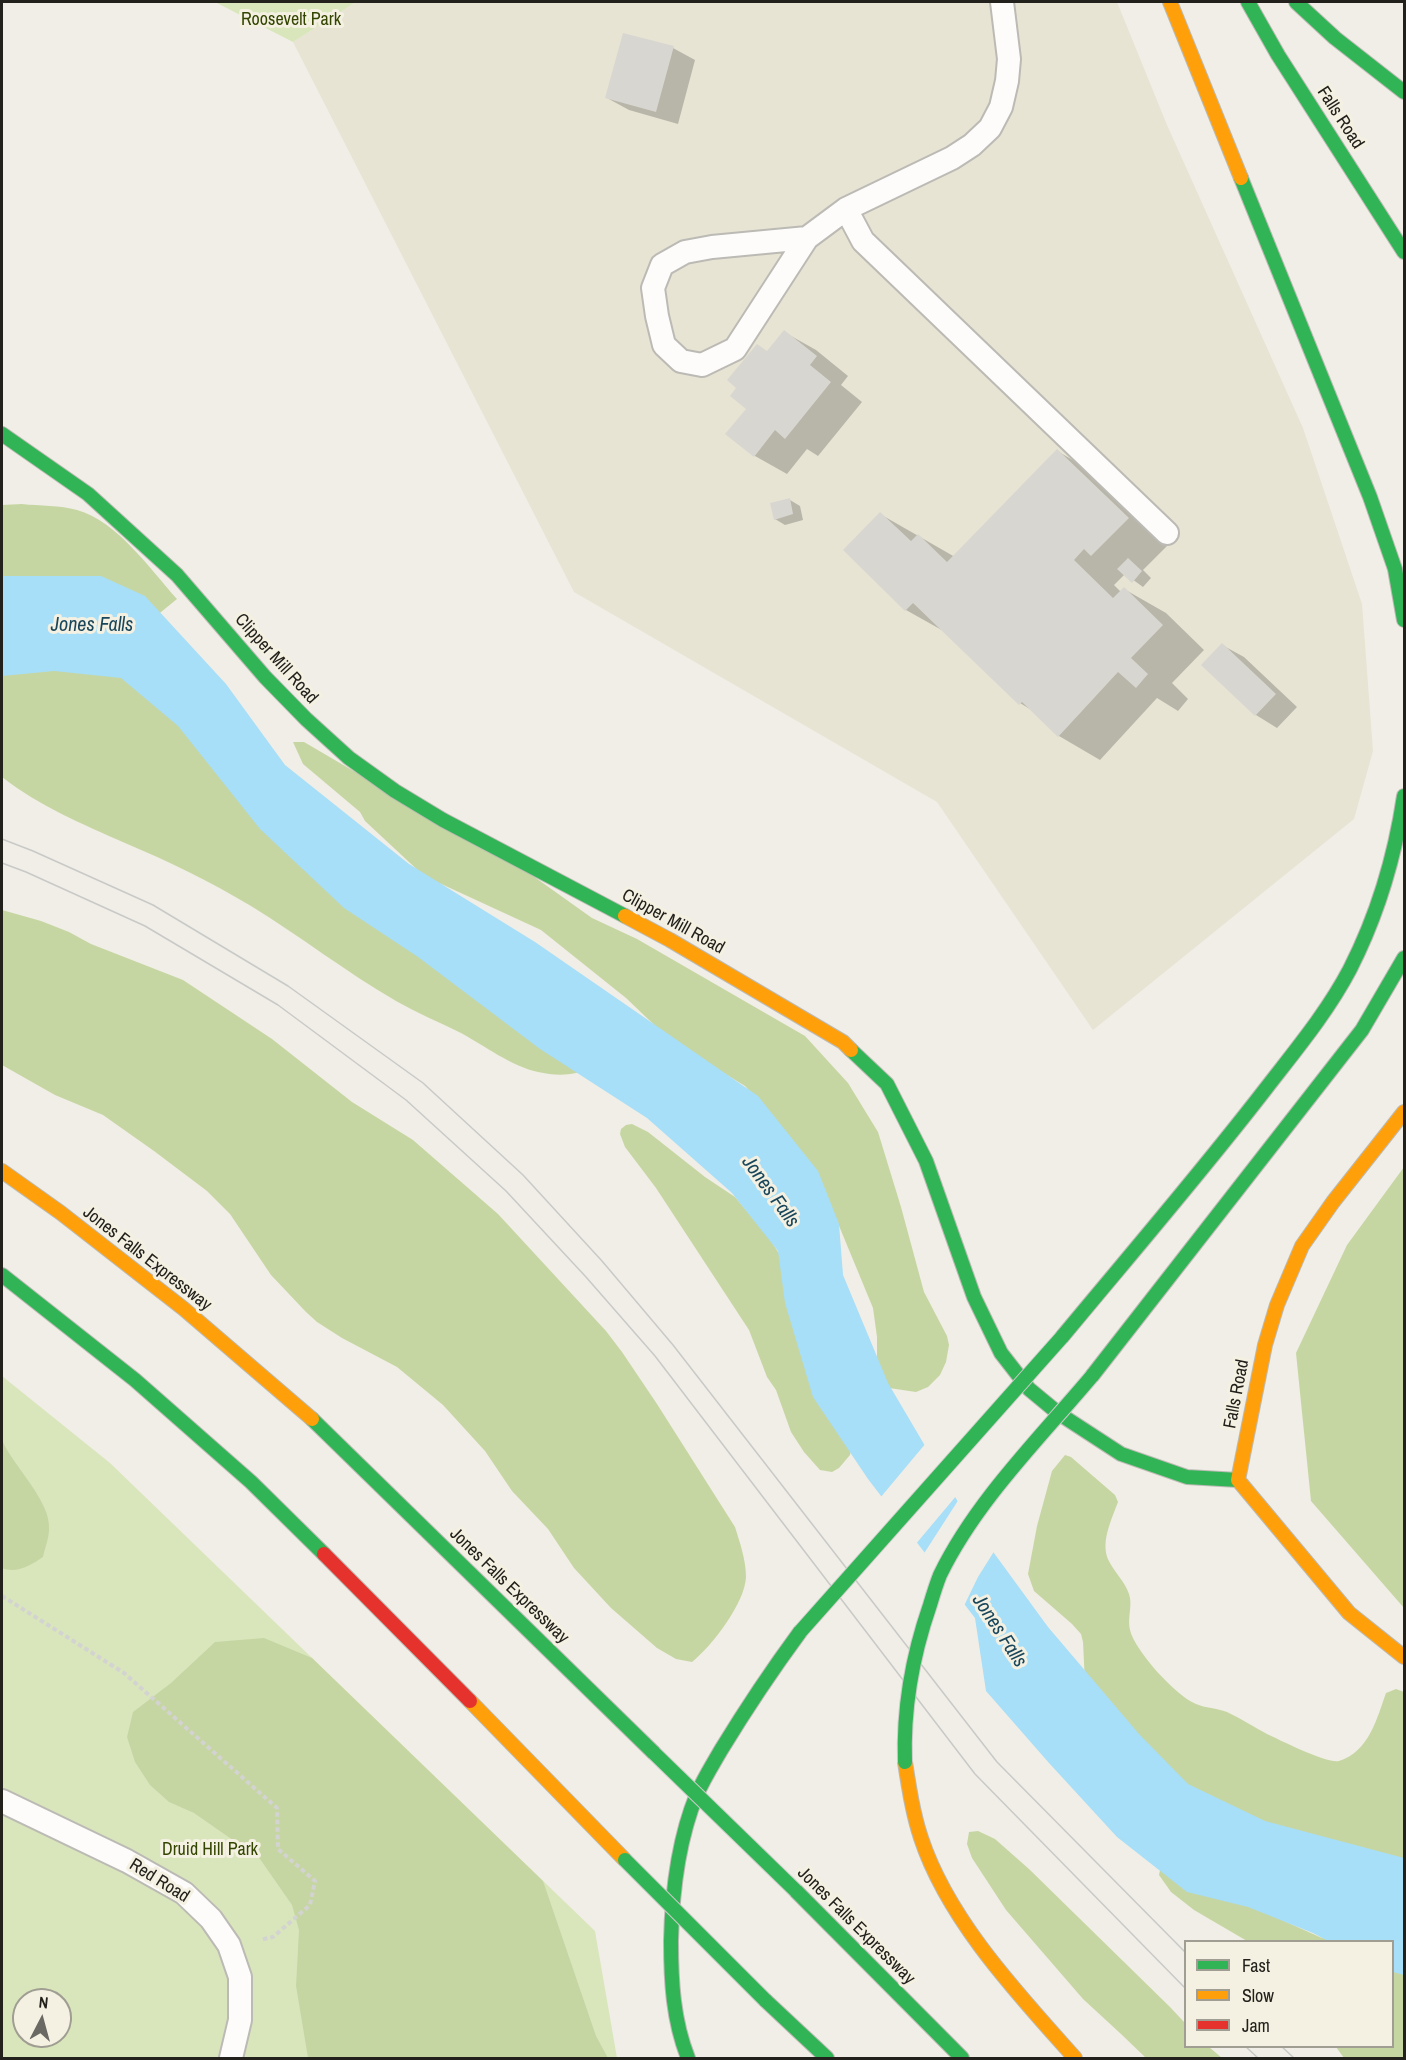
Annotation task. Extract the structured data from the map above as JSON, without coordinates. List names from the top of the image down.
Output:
{
  "streets": {
    "main road": ["Falls Road", "Clipper Mill Road", "Jones Falls Expressway"],
    "lane": ["Red Road"]
  },
  "crossings": [
    ["Falls Road", "Clipper Mill Road"]
  ],
  "water": ["Jones Falls"],
  "parks": ["Roosevelt Park", "Druid Hill Park"],
  "legend": ["Fast", "Slow", "Jam"],
  "north": "top"
}
